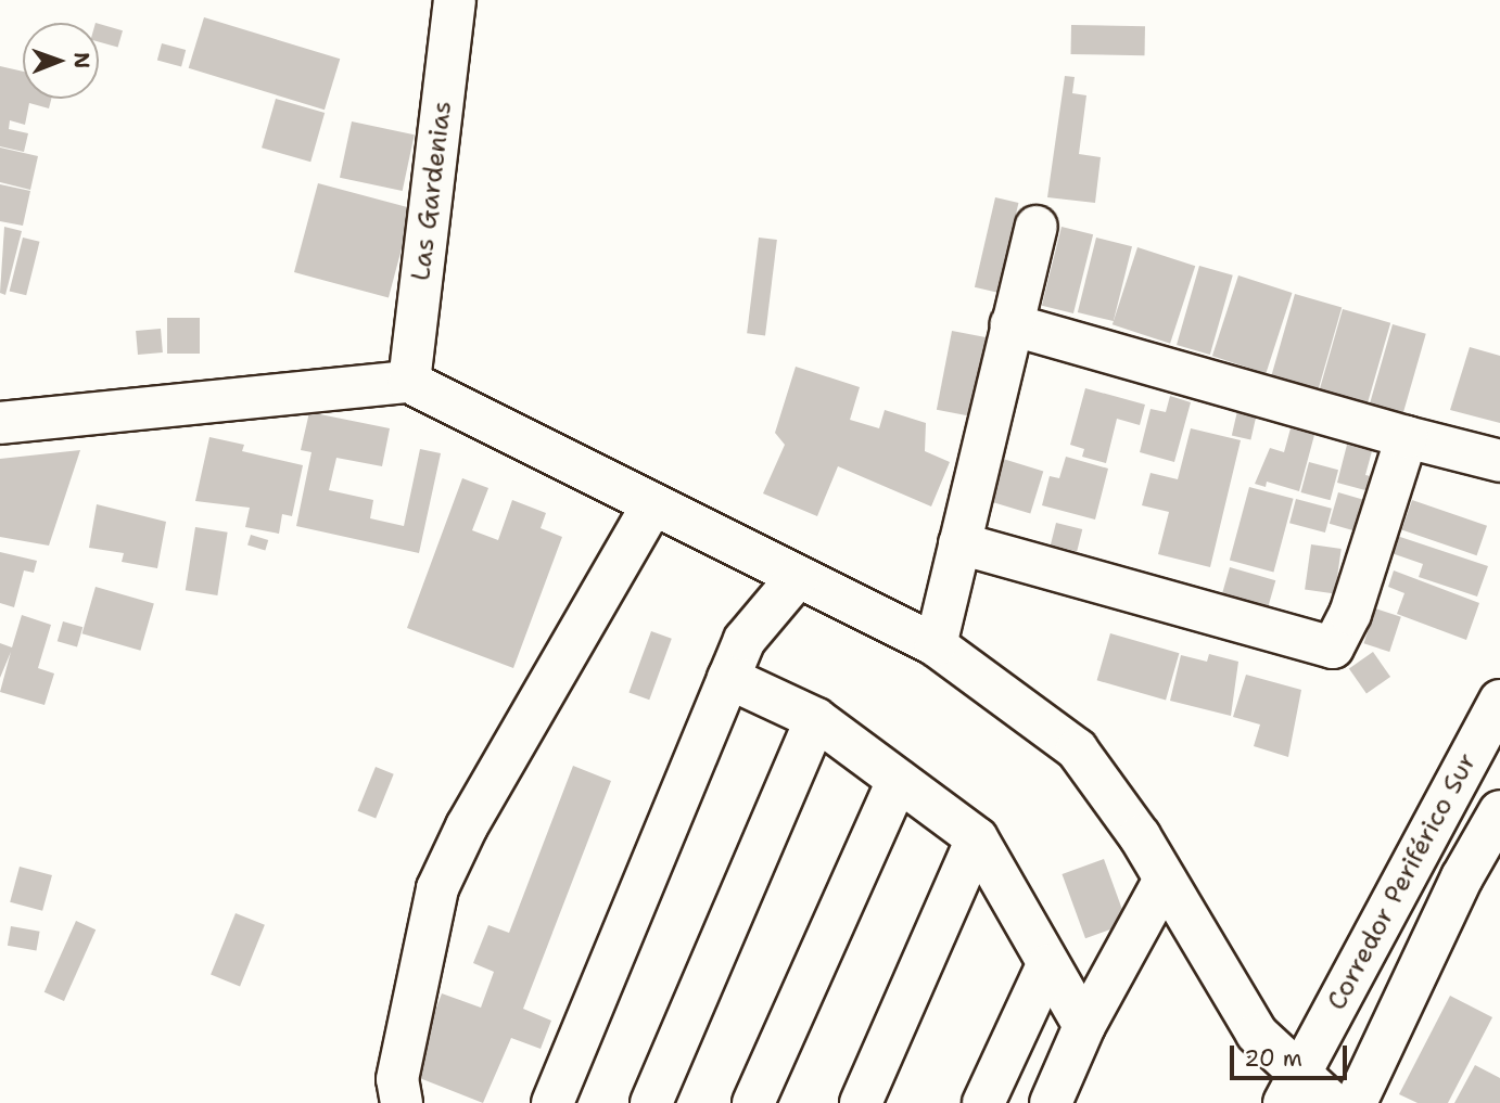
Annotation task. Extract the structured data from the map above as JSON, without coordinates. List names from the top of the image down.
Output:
{
  "streets": {
    "street": ["Las Gardenias", "Corredor Periférico Sur"]
  },
  "scale_bar": "20 m",
  "north": "right"
}
